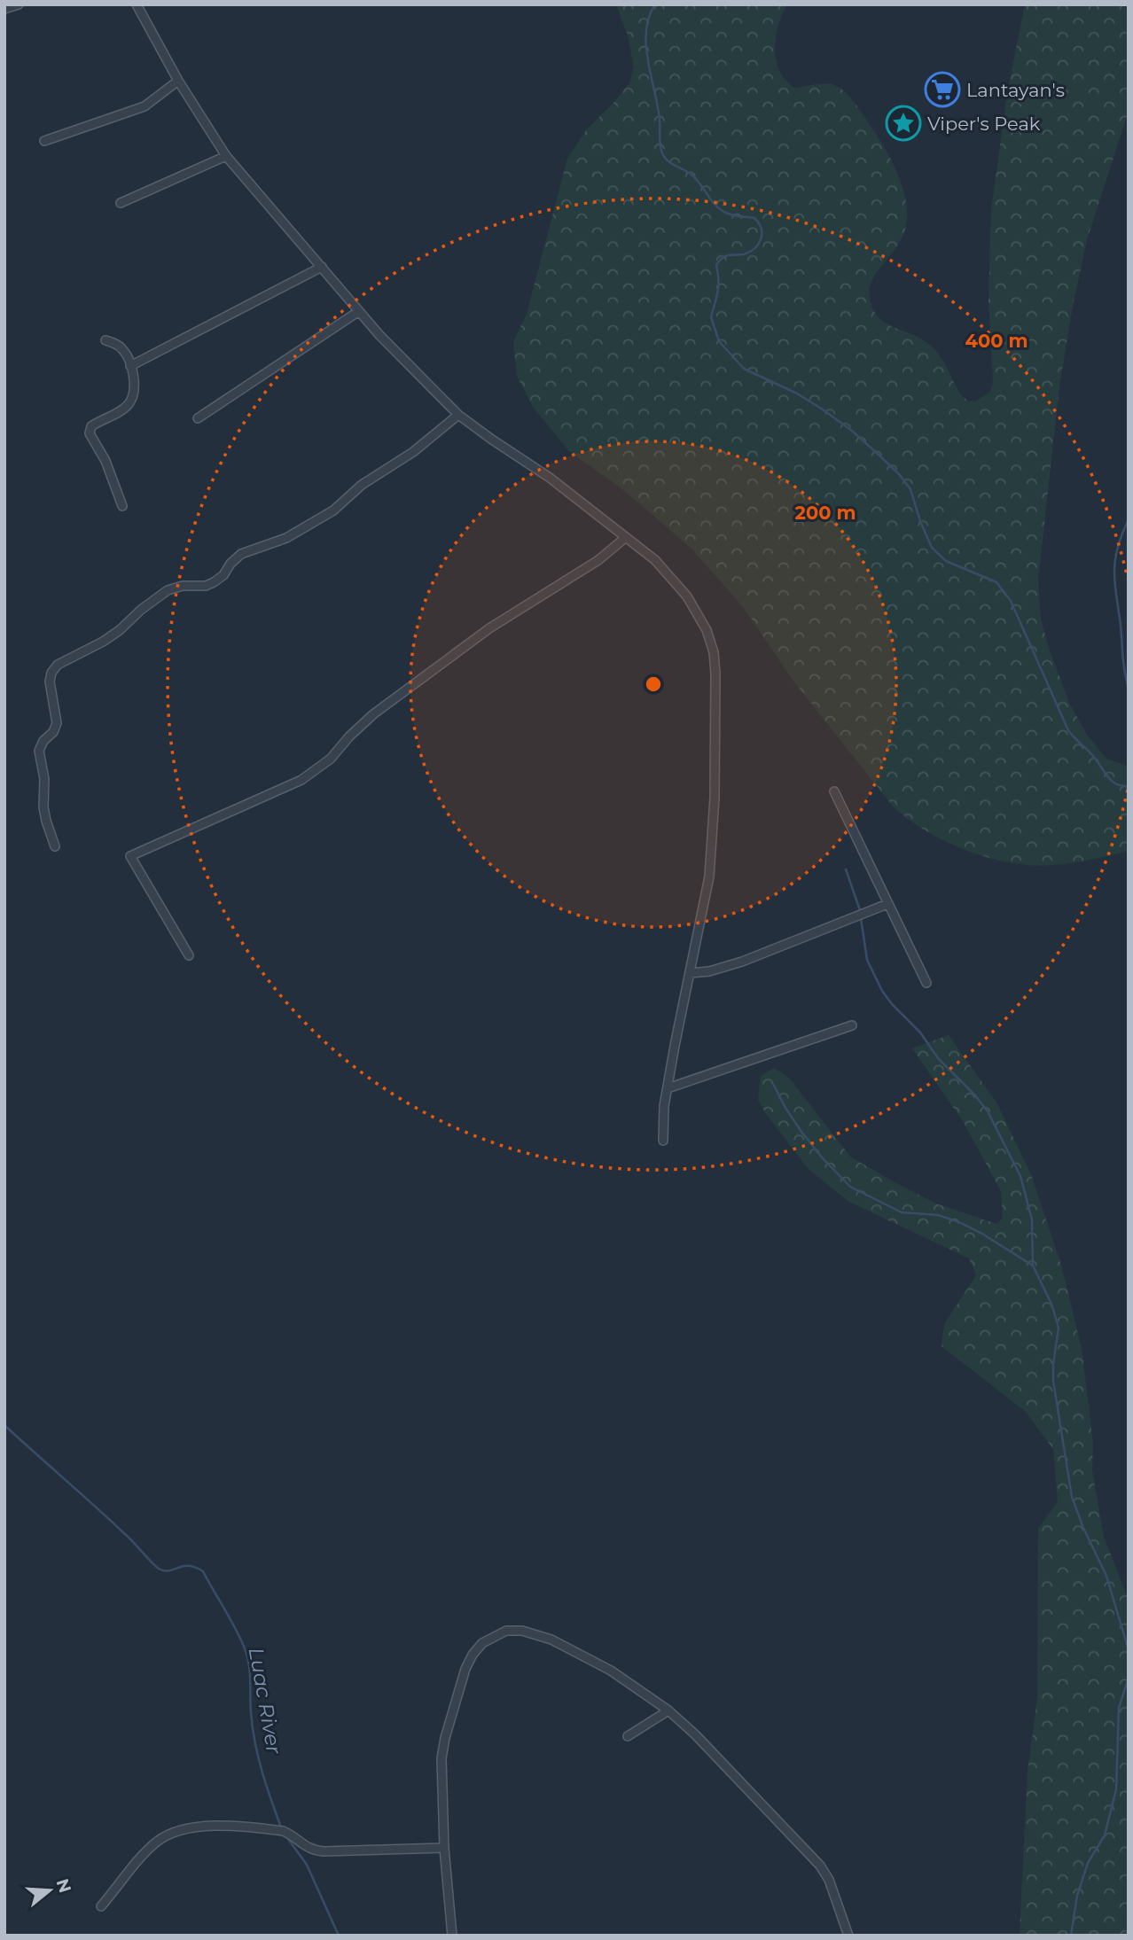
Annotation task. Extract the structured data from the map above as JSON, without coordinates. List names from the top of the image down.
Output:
{
  "water": ["Luac River"],
  "places": {
    "supermarket": ["Lantayan's"],
    "place": ["Viper's Peak"]
  },
  "north": "right",
  "rings": ["400 m", "200 m"]
}
